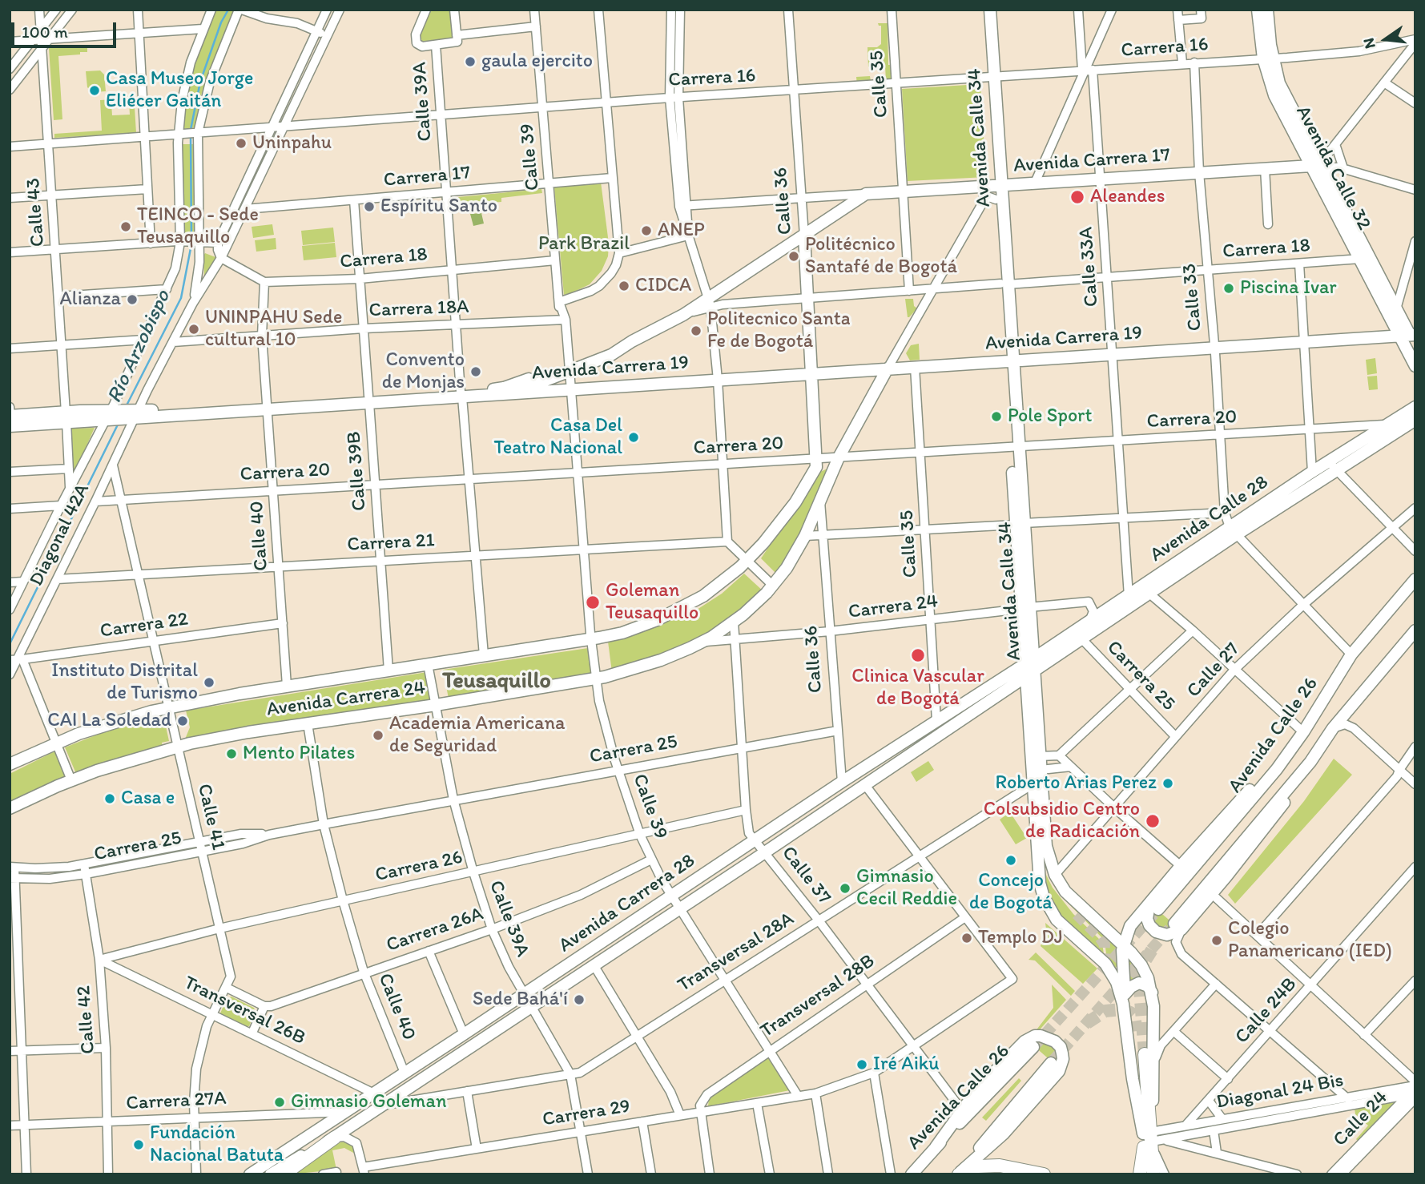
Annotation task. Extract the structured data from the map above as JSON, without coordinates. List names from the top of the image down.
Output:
{
  "streets": {
    "main road": [
      "Avenida Calle 34",
      "Avenida Carrera 17",
      "Avenida Calle 32",
      "Calle 36",
      "Avenida Carrera 19",
      "Avenida Calle 28",
      "Avenida Carrera 24",
      "Avenida Calle 26",
      "Avenida Carrera 28"
    ],
    "street": [
      "Carrera 16",
      "Calle 35",
      "Calle 39A",
      "Calle 39",
      "Carrera 17",
      "Calle 43",
      "Carrera 18",
      "Calle 33A",
      "Calle 33",
      "Carrera 18A",
      "Carrera 20",
      "Calle 39B",
      "Diagonal 42A",
      "Calle 40",
      "Carrera 21",
      "Carrera 24",
      "Carrera 22",
      "Calle 27",
      "Carrera 25",
      "Calle 41",
      "Carrera 26",
      "Calle 37",
      "Carrera 26A",
      "Transversal 28A",
      "Transversal 28B",
      "Transversal 26B",
      "Calle 24B",
      "Calle 42",
      "Diagonal 24 Bis",
      "Carrera 27A",
      "Carrera 29",
      "Calle 24"
    ]
  },
  "crossings": [
    ["Carrera 16", "Calle 35"],
    ["Carrera 16", "Calle 39A"],
    ["Carrera 16", "Avenida Calle 34"],
    ["Carrera 16", "Calle 39"],
    ["Carrera 16", "Avenida Calle 32"],
    ["Carrera 16", "Calle 36"],
    ["Carrera 16", "Calle 43"],
    ["Carrera 16", "Calle 33A"],
    ["Carrera 16", "Calle 33"],
    ["Carrera 16", "Diagonal 42A"],
    ["Calle 35", "Avenida Carrera 17"],
    ["Calle 35", "Carrera 18"],
    ["Calle 35", "Avenida Carrera 19"],
    ["Calle 35", "Carrera 20"],
    ["Calle 35", "Carrera 24"],
    ["Calle 35", "Avenida Carrera 28"],
    ["Calle 39A", "Carrera 17"],
    ["Calle 39A", "Carrera 18"],
    ["Calle 39A", "Carrera 18A"],
    ["Calle 39A", "Avenida Carrera 19"],
    ["Calle 39A", "Carrera 20"],
    ["Calle 39A", "Carrera 21"],
    ["Calle 39A", "Carrera 25"],
    ["Calle 39A", "Avenida Carrera 24"],
    ["Calle 39A", "Carrera 26"],
    ["Calle 39A", "Avenida Carrera 28"],
    ["Calle 39A", "Carrera 26A"],
    ["Calle 39A", "Transversal 28A"],
    ["Calle 39A", "Carrera 29"],
    ["Avenida Calle 34", "Avenida Carrera 17"],
    ["Avenida Calle 34", "Carrera 18"],
    ["Avenida Calle 34", "Avenida Carrera 19"],
    ["Avenida Calle 34", "Carrera 20"],
    ["Avenida Calle 34", "Avenida Calle 28"],
    ["Avenida Calle 34", "Carrera 24"],
    ["Avenida Calle 34", "Calle 27"],
    ["Avenida Calle 34", "Avenida Carrera 28"],
    ["Avenida Calle 34", "Transversal 28A"],
    ["Avenida Calle 34", "Diagonal 24 Bis"],
    ["Calle 39", "Carrera 17"],
    ["Calle 39", "Carrera 18"],
    ["Calle 39", "Carrera 18A"],
    ["Calle 39", "Avenida Carrera 19"],
    ["Calle 39", "Carrera 20"],
    ["Calle 39", "Carrera 21"],
    ["Calle 39", "Carrera 25"],
    ["Calle 39", "Avenida Carrera 24"],
    ["Calle 39", "Carrera 26"],
    ["Calle 39", "Avenida Carrera 28"],
    ["Calle 39", "Carrera 26A"],
    ["Calle 39", "Transversal 28A"],
    ["Calle 39", "Transversal 28B"],
    ["Calle 39", "Carrera 29"],
    ["Avenida Carrera 17", "Avenida Calle 32"],
    ["Avenida Carrera 17", "Calle 33A"],
    ["Avenida Carrera 17", "Calle 33"],
    ["Avenida Calle 32", "Carrera 18"],
    ["Avenida Calle 32", "Avenida Carrera 19"],
    ["Carrera 17", "Calle 39B"],
    ["Calle 36", "Carrera 18"],
    ["Calle 36", "Avenida Carrera 19"],
    ["Calle 36", "Carrera 20"],
    ["Calle 36", "Carrera 24"],
    ["Calle 36", "Carrera 25"],
    ["Calle 36", "Avenida Carrera 24"],
    ["Calle 36", "Avenida Carrera 28"],
    ["Calle 43", "Avenida Carrera 19"],
    ["Calle 43", "Diagonal 42A"],
    ["Carrera 18", "Calle 33A"],
    ["Carrera 18", "Calle 33"],
    ["Carrera 18", "Calle 39B"],
    ["Carrera 18", "Calle 40"],
    ["Calle 33A", "Avenida Carrera 19"],
    ["Calle 33A", "Carrera 20"],
    ["Calle 33A", "Avenida Calle 28"],
    ["Calle 33", "Avenida Carrera 19"],
    ["Calle 33", "Carrera 20"],
    ["Calle 33", "Avenida Calle 28"],
    ["Carrera 18A", "Calle 39B"],
    ["Carrera 18A", "Diagonal 42A"],
    ["Carrera 18A", "Calle 40"],
    ["Avenida Carrera 19", "Calle 39B"],
    ["Avenida Carrera 19", "Diagonal 42A"],
    ["Avenida Carrera 19", "Calle 40"],
    ["Avenida Carrera 19", "Avenida Carrera 24"],
    ["Carrera 20", "Calle 39B"],
    ["Carrera 20", "Avenida Calle 28"],
    ["Carrera 20", "Diagonal 42A"],
    ["Carrera 20", "Calle 40"],
    ["Carrera 20", "Avenida Carrera 24"],
    ["Carrera 20", "Calle 41"],
    ["Calle 39B", "Carrera 21"],
    ["Calle 39B", "Avenida Carrera 24"],
    ["Avenida Calle 28", "Carrera 24"],
    ["Avenida Calle 28", "Carrera 25"],
    ["Avenida Calle 28", "Avenida Carrera 28"],
    ["Diagonal 42A", "Carrera 21"],
    ["Diagonal 42A", "Carrera 22"],
    ["Diagonal 42A", "Calle 41"],
    ["Calle 40", "Carrera 21"],
    ["Calle 40", "Carrera 22"],
    ["Calle 40", "Carrera 25"],
    ["Calle 40", "Avenida Carrera 24"],
    ["Calle 40", "Carrera 26"],
    ["Calle 40", "Avenida Carrera 28"],
    ["Calle 40", "Carrera 26A"],
    ["Carrera 21", "Calle 41"],
    ["Carrera 24", "Avenida Carrera 24"],
    ["Carrera 24", "Calle 37"],
    ["Carrera 22", "Calle 41"],
    ["Calle 27", "Carrera 25"],
    ["Carrera 25", "Calle 41"],
    ["Carrera 25", "Calle 37"],
    ["Carrera 25", "Calle 42"],
    ["Avenida Carrera 24", "Calle 41"],
    ["Avenida Carrera 24", "Calle 37"],
    ["Calle 41", "Carrera 26"],
    ["Calle 41", "Transversal 26B"],
    ["Calle 41", "Carrera 27A"],
    ["Carrera 26", "Calle 37"],
    ["Carrera 26", "Transversal 26B"],
    ["Carrera 26", "Calle 42"],
    ["Calle 37", "Avenida Carrera 28"],
    ["Calle 37", "Transversal 28A"],
    ["Calle 37", "Transversal 28B"],
    ["Calle 37", "Carrera 29"],
    ["Avenida Carrera 28", "Transversal 26B"],
    ["Avenida Carrera 28", "Carrera 27A"],
    ["Transversal 28B", "Carrera 29"],
    ["Transversal 26B", "Calle 42"],
    ["Calle 24B", "Diagonal 24 Bis"],
    ["Calle 42", "Carrera 27A"],
    ["Diagonal 24 Bis", "Calle 24"]
  ],
  "districts": ["Teusaquillo"],
  "water": ["Río Arzobispo"],
  "parks": ["Park Brazil"],
  "places": [
    "gaula ejercito",
    "Casa Museo Jorge Eliécer Gaitán",
    "Uninpahu",
    "Aleandes",
    "Espíritu Santo",
    "TEINCO - Sede Teusaquillo",
    "ANEP",
    "Politécnico Santafé de Bogotá",
    "CIDCA",
    "Piscina Ivar",
    "Alianza",
    "UNINPAHU Sede cultural 10",
    "Politecnico Santa Fe de Bogotá",
    "Convento de Monjas",
    "Pole Sport",
    "Casa Del Teatro Nacional",
    "Goleman Teusaquillo",
    "Clinica Vascular de Bogotá",
    "Instituto Distrital de Turismo",
    "CAI La Soledad",
    "Academia Americana de Seguridad",
    "Mento Pilates",
    "Roberto Arias Perez",
    "Casa e",
    "Colsubsidio Centro de Radicación",
    "Concejo de Bogotá",
    "Gimnasio Cecil Reddie",
    "Templo DJ",
    "Colegio Panamericano (IED)",
    "Sede Bahá'í",
    "Iré Aikú",
    "Gimnasio Goleman",
    "Fundación Nacional Batuta"
  ],
  "scale_bar": "100 m",
  "north": "left"
}
